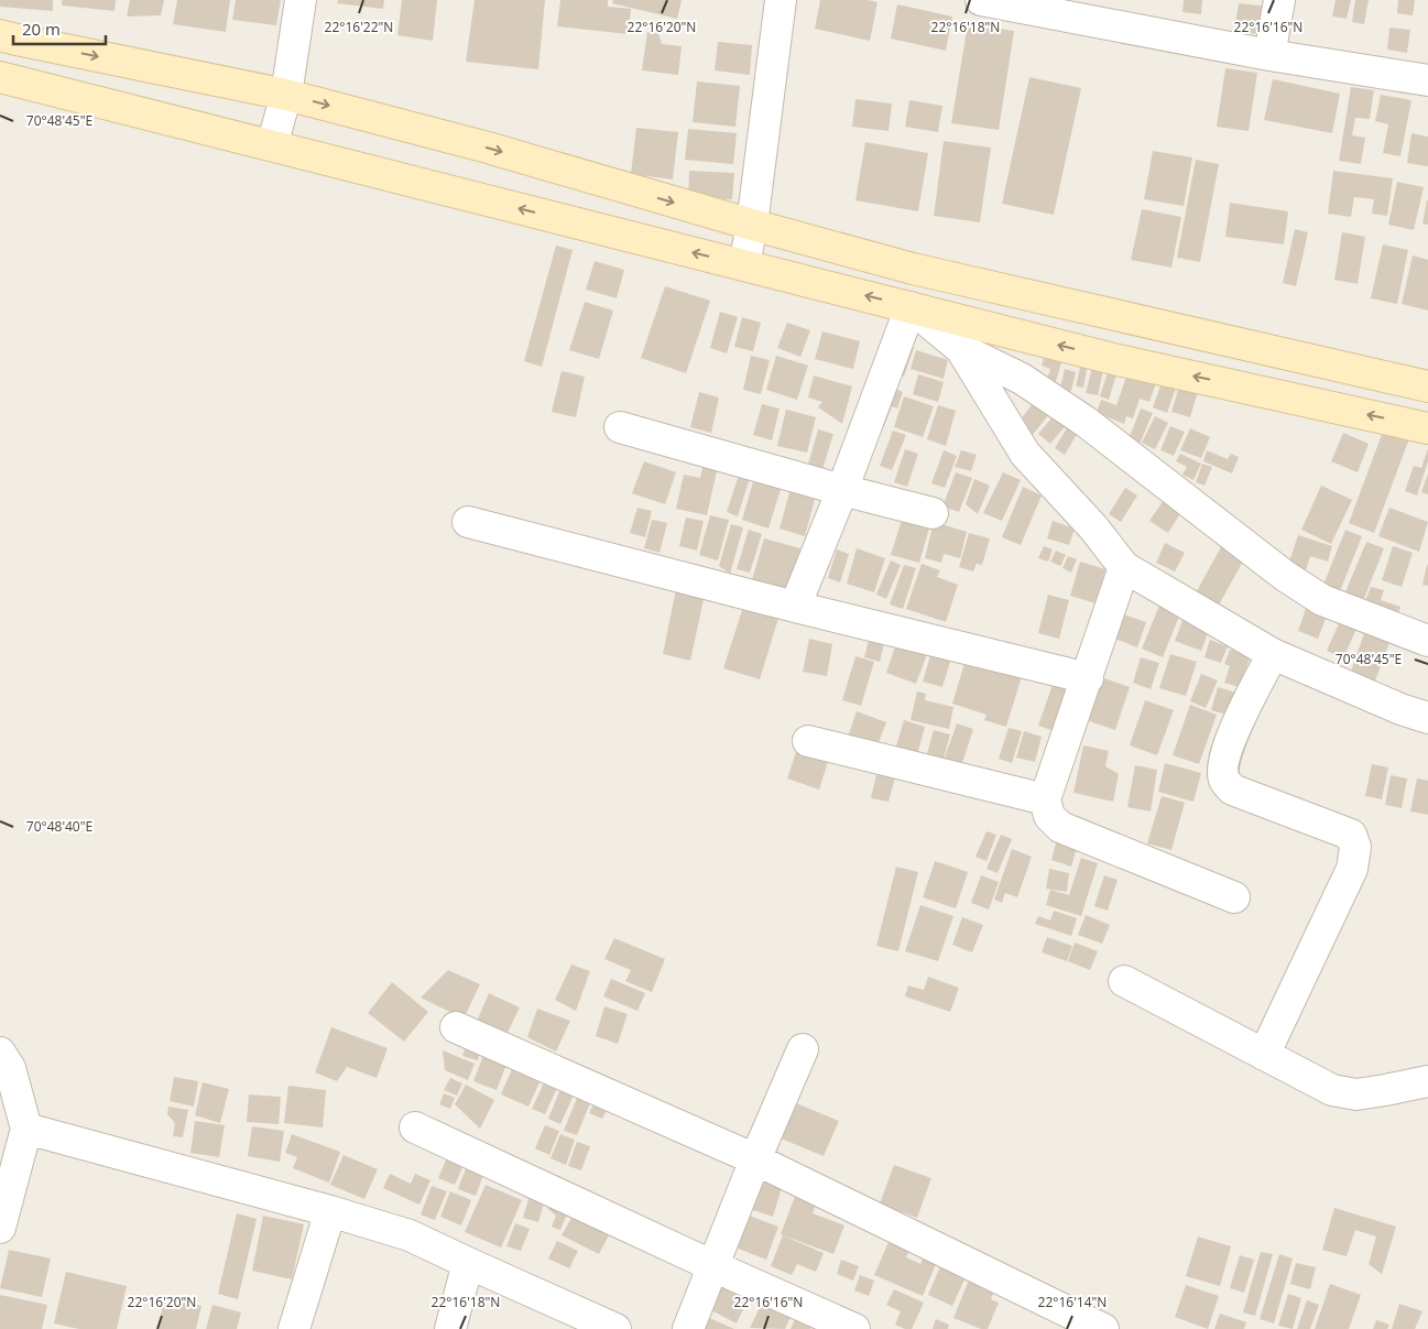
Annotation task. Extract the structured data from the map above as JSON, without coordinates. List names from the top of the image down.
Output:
{
  "scale_bar": "20 m",
  "coordinates": [
    "22°16'22\"N",
    "22°16'20\"N",
    "22°16'18\"N",
    "22°16'16\"N",
    "70°48'45\"E",
    "70°48'40\"E",
    "22°16'14\"N"
  ]
}
